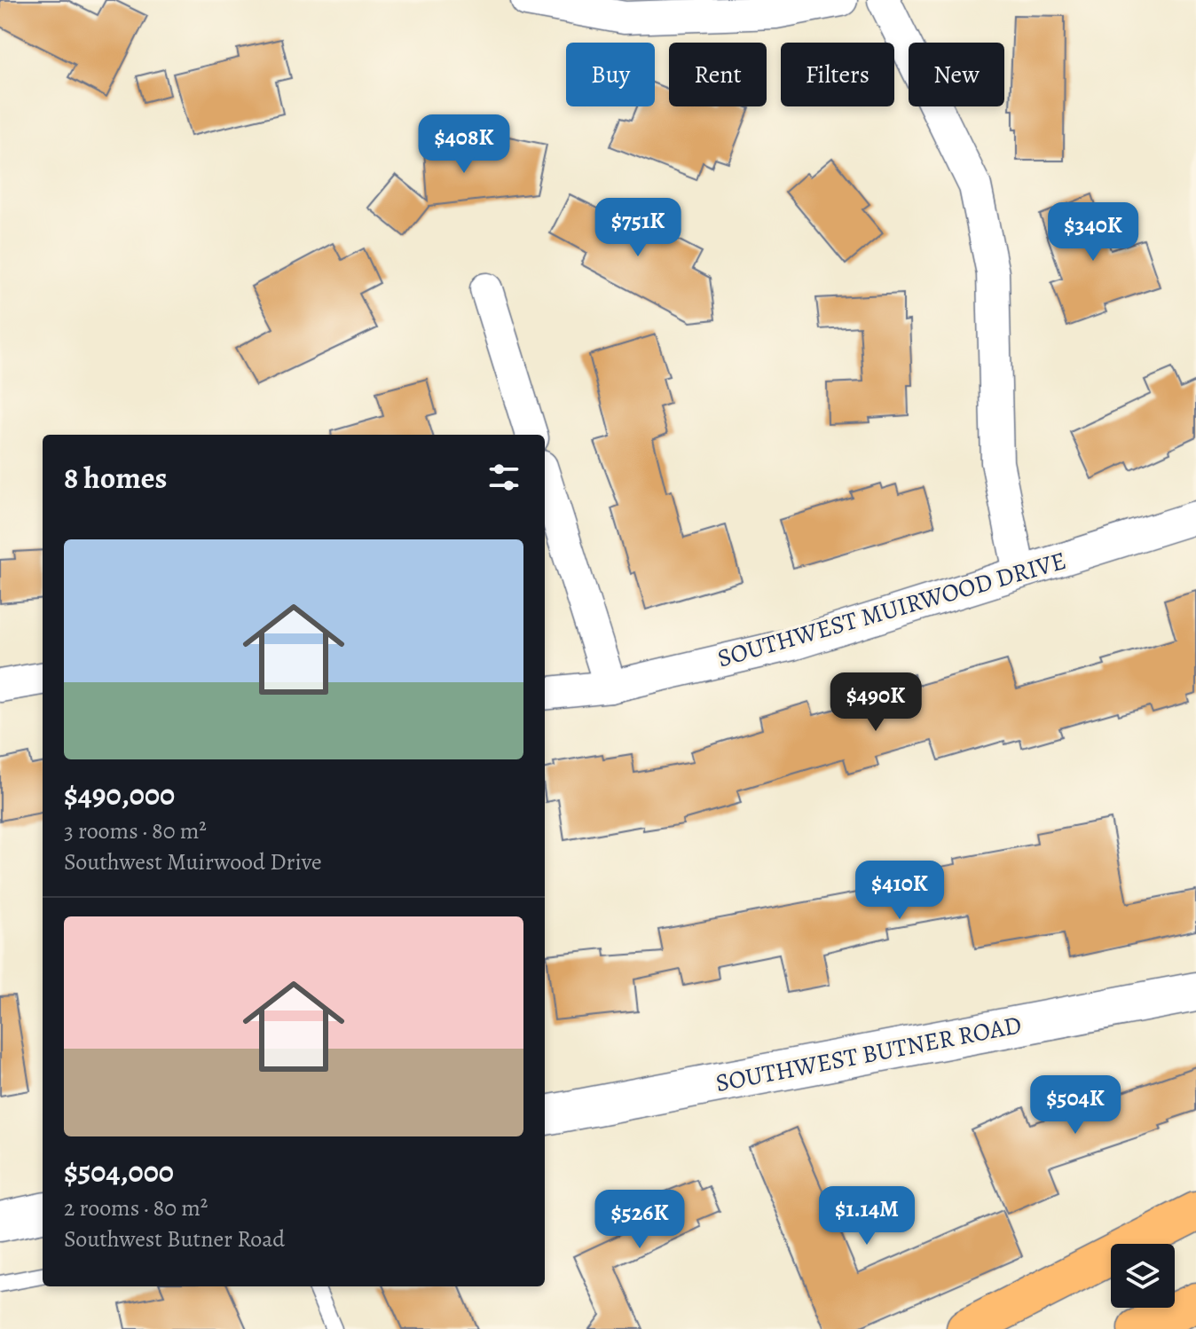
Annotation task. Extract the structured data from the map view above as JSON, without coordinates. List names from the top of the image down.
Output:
{
  "streets": {
    "street": ["SOUTHWEST MUIRWOOD DRIVE", "SOUTHWEST BUTNER ROAD"]
  },
  "page": {
    "chip": [
      "Buy",
      "Rent",
      "Filters",
      "New"
    ],
    "price": [
      "$408K",
      "$751K",
      "$340K",
      "$490K",
      "$410K",
      "$504K",
      "$1.14M",
      "$526K"
    ],
    "heading": "8 homes",
    "list": [
      {
        "name": "$490,000",
        "note": "3 rooms · 80 m² · Southwest Muirwood Drive"
      },
      {
        "name": "$504,000",
        "note": "2 rooms · 80 m² · Southwest Butner Road"
      }
    ]
  }
}
